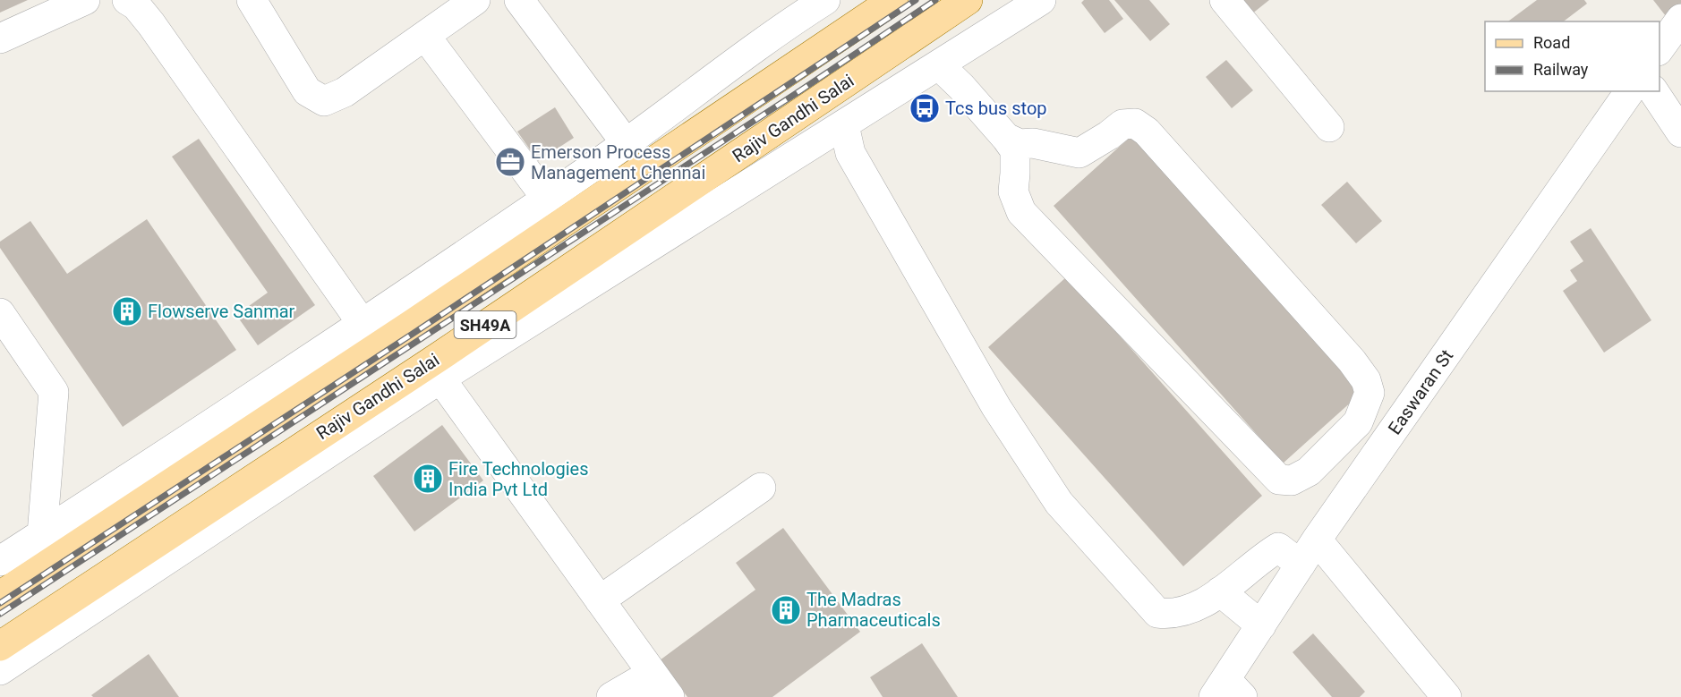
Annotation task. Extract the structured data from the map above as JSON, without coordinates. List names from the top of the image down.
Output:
{
  "streets": {
    "main road": ["Rajiv Gandhi Salai", "SH49A"],
    "street": ["Easwaran St"]
  },
  "places": {
    "bus stop": ["Tcs bus stop"],
    "office": ["Emerson Process Management Chennai"],
    "building": ["Flowserve Sanmar", "Fire Technologies India Pvt Ltd", "The Madras Pharmaceuticals"]
  },
  "legend": ["Road", "Railway"]
}
